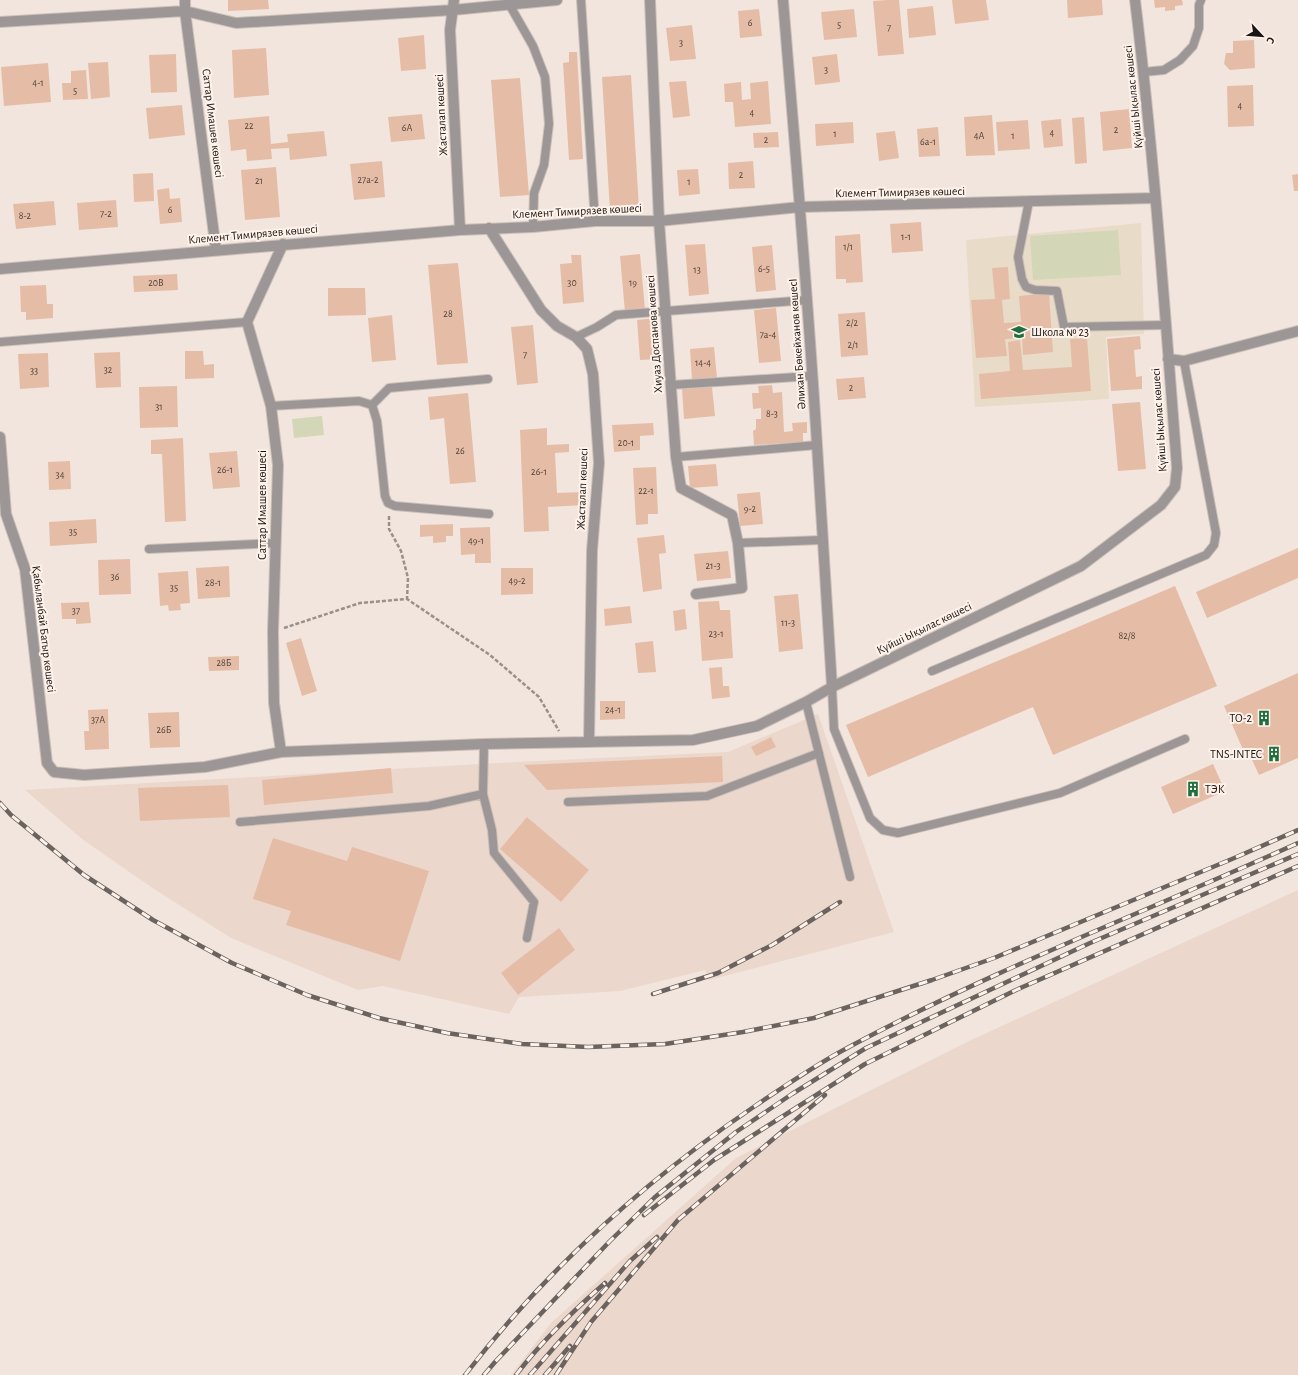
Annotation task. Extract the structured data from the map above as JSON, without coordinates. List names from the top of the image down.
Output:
{
  "streets": {
    "street": [
      "Күйші Ықылас көшесі",
      "Жасталап көшесі",
      "Саттар Имашев көшесі",
      "Клемент Тимирязев көшесі",
      "Хиуаз Доспанова көшесі",
      "Әлихан Бөкейханов көшесI",
      "Қабыланбай Батыр көшесі"
    ]
  },
  "crossings": [
    ["Күйші Ықылас көшесі", "Жасталап көшесі"],
    ["Күйші Ықылас көшесі", "Саттар Имашев көшесі"],
    ["Күйші Ықылас көшесі", "Клемент Тимирязев көшесі"],
    ["Күйші Ықылас көшесі", "Әлихан Бөкейханов көшесI"],
    ["Күйші Ықылас көшесі", "Қабыланбай Батыр көшесі"],
    ["Жасталап көшесі", "Клемент Тимирязев көшесі"],
    ["Саттар Имашев көшесі", "Клемент Тимирязев көшесі"],
    ["Клемент Тимирязев көшесі", "Хиуаз Доспанова көшесі"],
    ["Клемент Тимирязев көшесі", "Әлихан Бөкейханов көшесI"]
  ],
  "places": {
    "school or university": ["Школа № 23"],
    "building": ["ТО-2", "TNS-INTEC", "ТЭК"]
  },
  "house_numbers": [
    "6",
    "5",
    "7",
    "3",
    "3",
    "4-1",
    "5",
    "4",
    "4",
    "22",
    "6А",
    "2",
    "4",
    "1",
    "4А",
    "1",
    "2",
    "6a-1",
    "2",
    "27a-2",
    "21",
    "1",
    "6",
    "7-2",
    "8-2",
    "1-1",
    "1/1",
    "6-5",
    "13",
    "20В",
    "30",
    "19",
    "28",
    "2/2",
    "7a-4",
    "2/1",
    "7",
    "14-4",
    "32",
    "33",
    "2",
    "31",
    "8-3",
    "20-1",
    "26",
    "26-1",
    "26-1",
    "34",
    "22-1",
    "9-2",
    "35",
    "49-1",
    "21-3",
    "36",
    "49-2",
    "28-1",
    "35",
    "37",
    "11-3",
    "23-1",
    "82/8",
    "28Б",
    "24-1",
    "37А",
    "26Б"
  ],
  "north": "bottom right"
}
